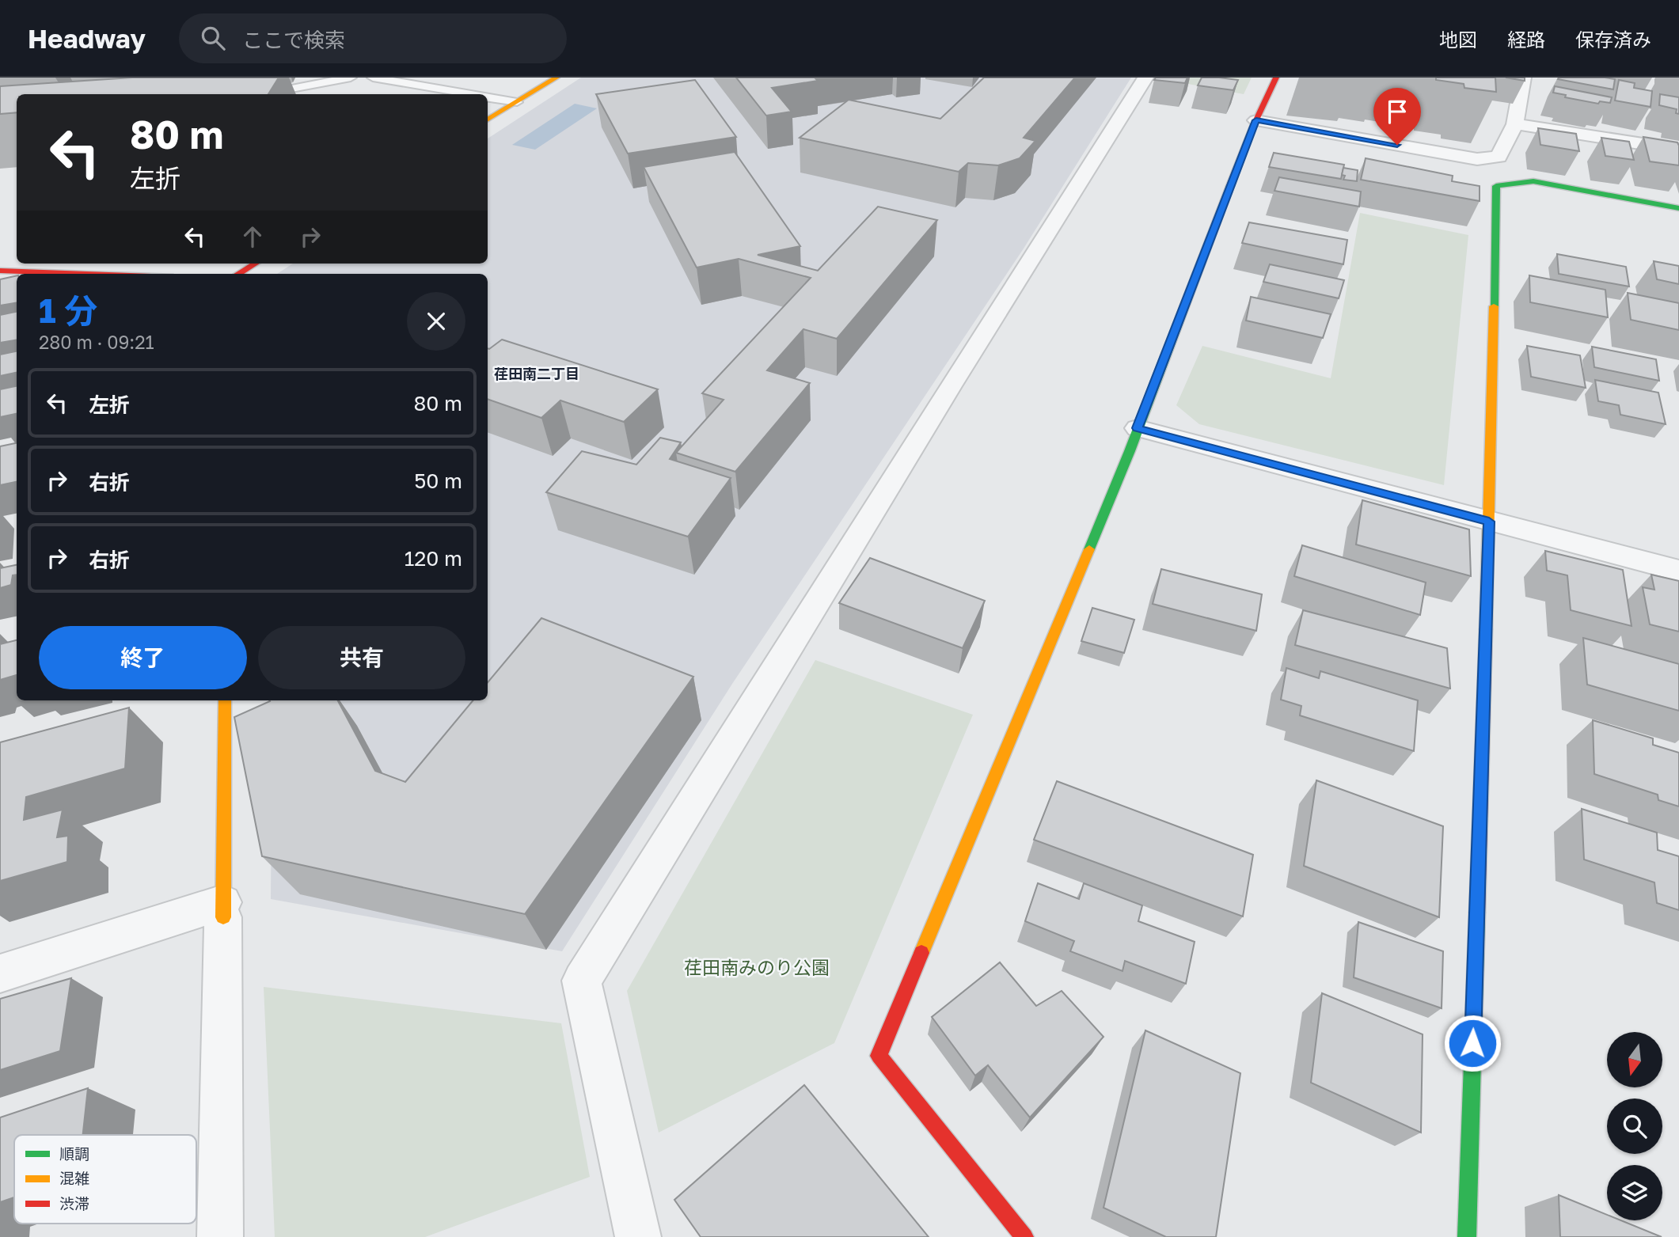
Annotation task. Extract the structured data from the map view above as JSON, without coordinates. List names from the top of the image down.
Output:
{
  "districts": ["荏田南二丁目"],
  "parks": ["荏田南みのり公園"],
  "legend": ["順調", "混雑", "渋滞"],
  "north": "bottom",
  "page": {
    "header": "Headway",
    "search": "ここで検索",
    "nav": ["地図", "経路", "保存済み"],
    "turn": ["80 m", "左折"],
    "heading": ["1 分", "280 m · 09:21"],
    "list": [
      {
        "name": "左折",
        "value": "80 m"
      },
      {
        "name": "右折",
        "value": "50 m"
      },
      {
        "name": "右折",
        "value": "120 m"
      }
    ],
    "buttons": ["終了", "共有"]
  }
}
